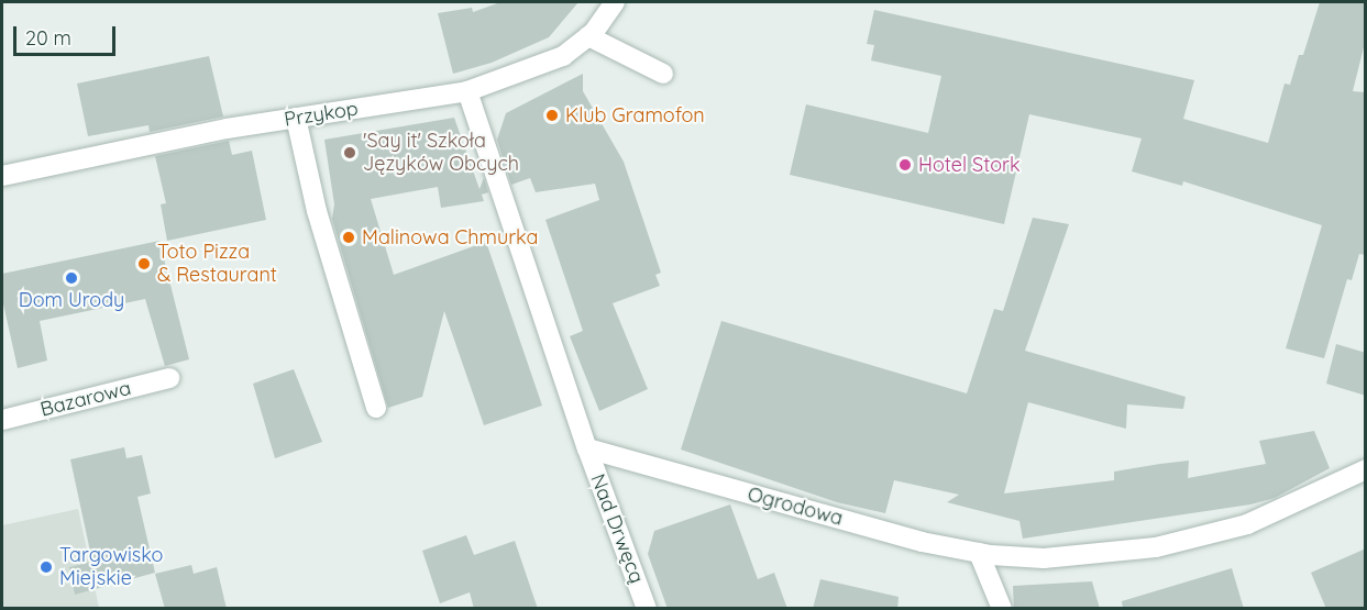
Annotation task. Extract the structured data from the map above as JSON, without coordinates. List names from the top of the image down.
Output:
{
  "streets": {
    "street": [
      "Przykop",
      "Bazarowa",
      "Ogrodowa",
      "Nad Drwęcą"
    ]
  },
  "crossings": [
    ["Ogrodowa", "Nad Drwęcą"]
  ],
  "places": [
    "Klub Gramofon",
    "'Say it' Szkoła Języków Obcych",
    "Hotel Stork",
    "Malinowa Chmurka",
    "Toto Pizza & Restaurant",
    "Dom Urody",
    "Targowisko Miejskie"
  ],
  "scale_bar": "20 m"
}
